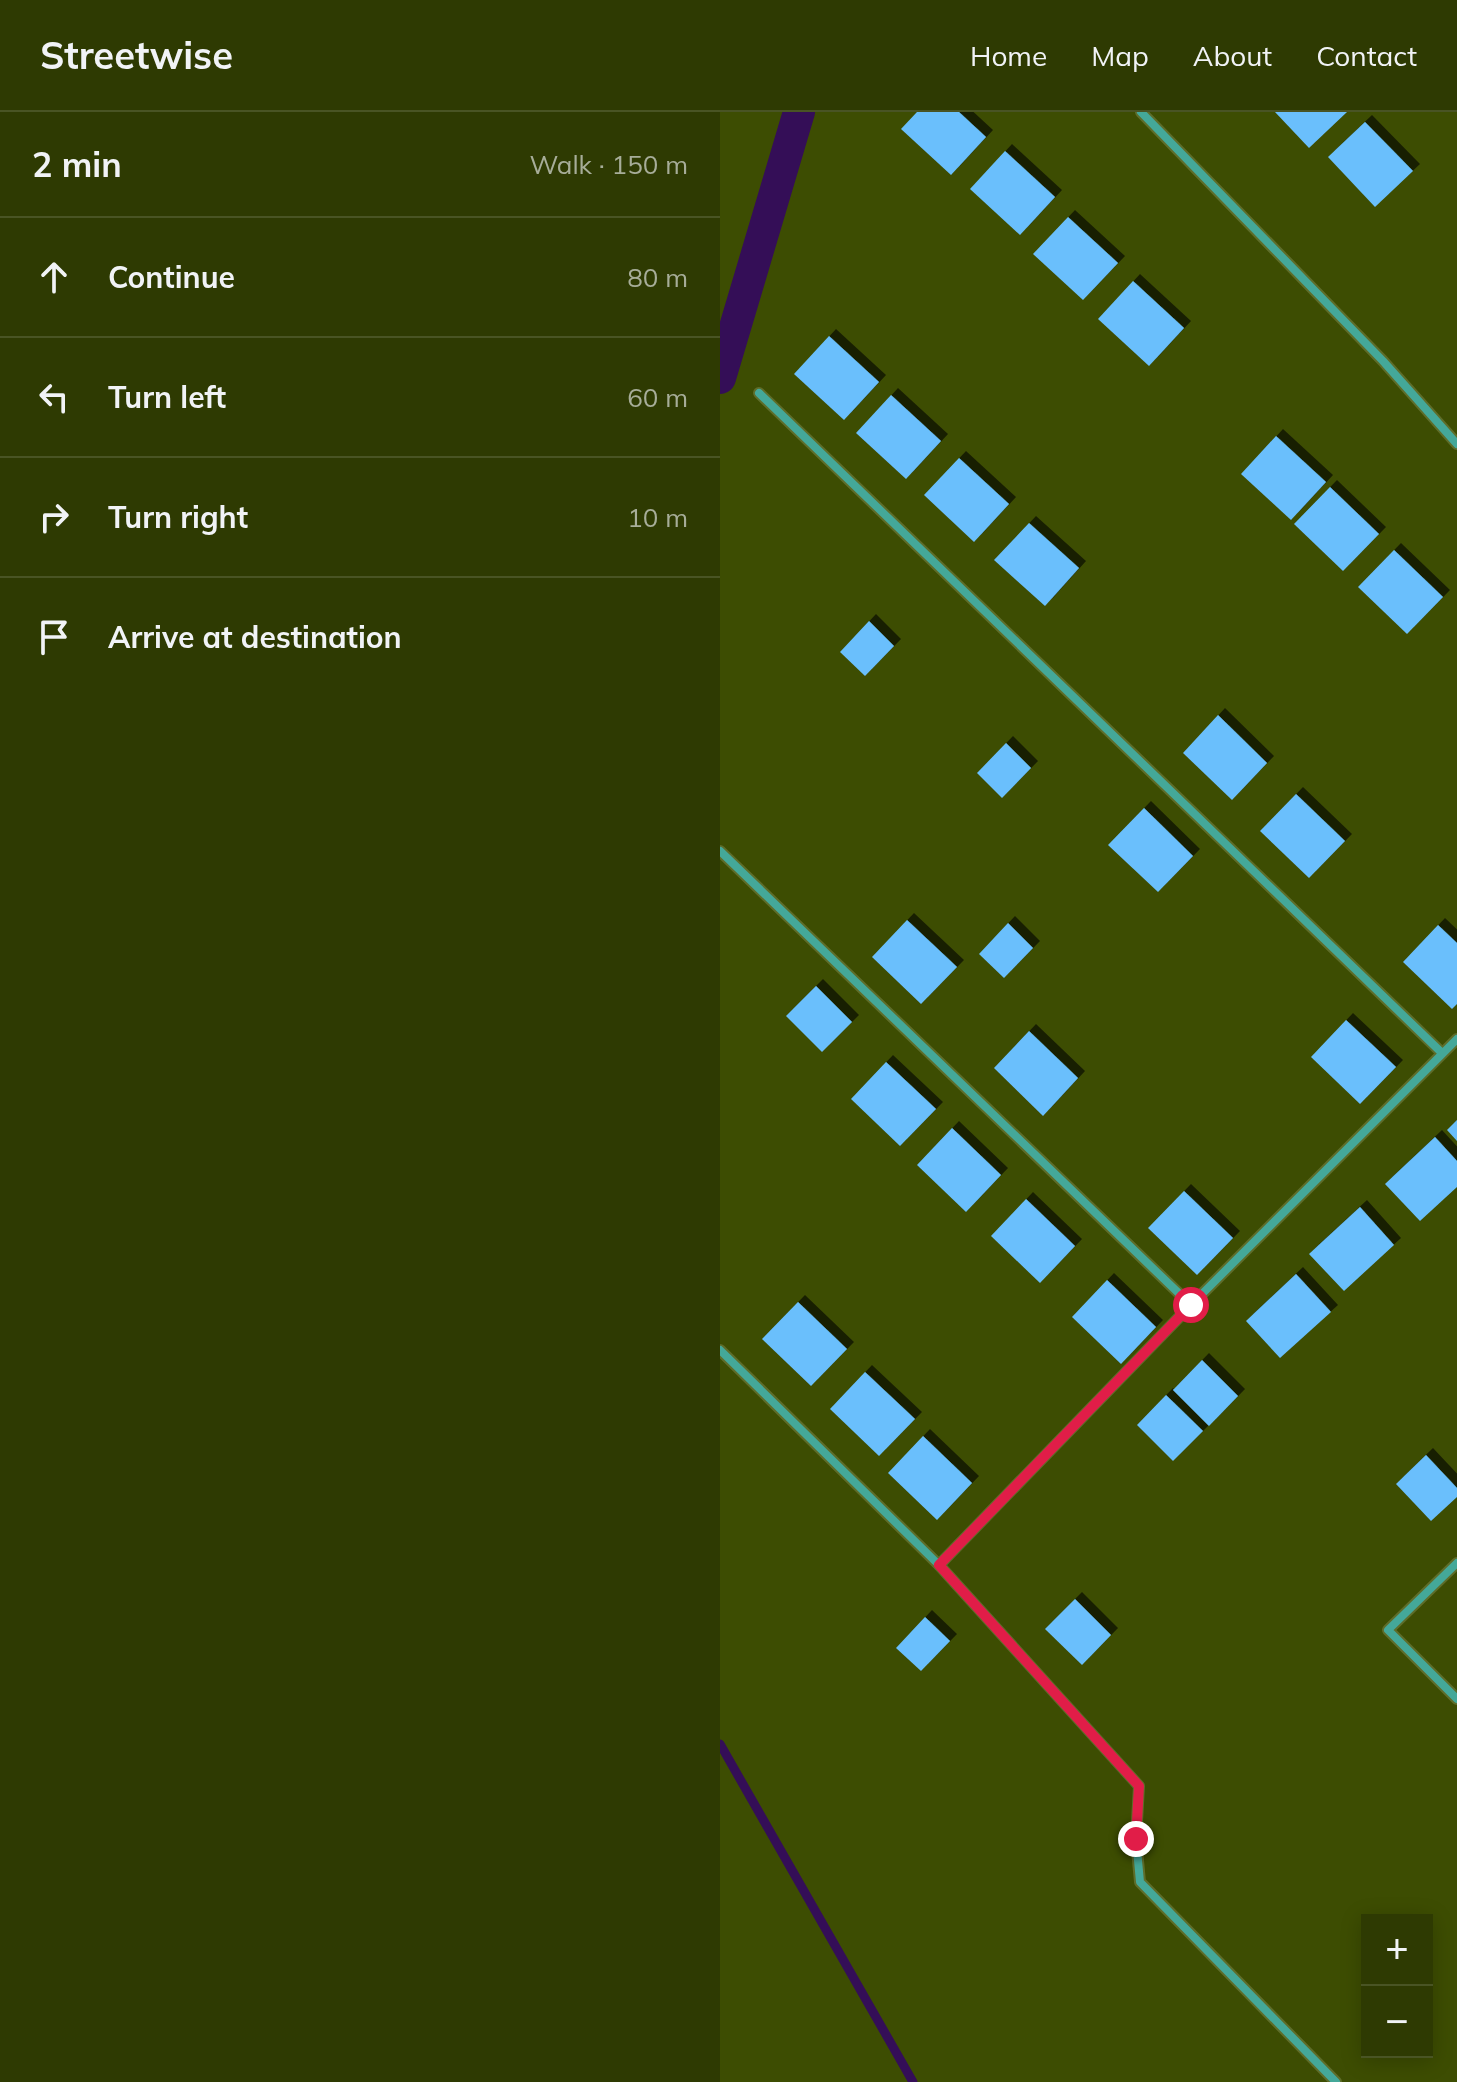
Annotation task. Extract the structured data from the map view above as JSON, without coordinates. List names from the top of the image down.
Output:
{
  "page": {
    "header": "Streetwise",
    "nav": [
      "Home",
      "Map",
      "About",
      "Contact"
    ],
    "heading": ["2 min", "Walk · 150 m"],
    "list": [
      ["Continue", "80 m"],
      ["Turn left", "60 m"],
      ["Turn right", "10 m"],
      "Arrive at destination"
    ],
    "map_buttons": ["+", "−"]
  }
}
